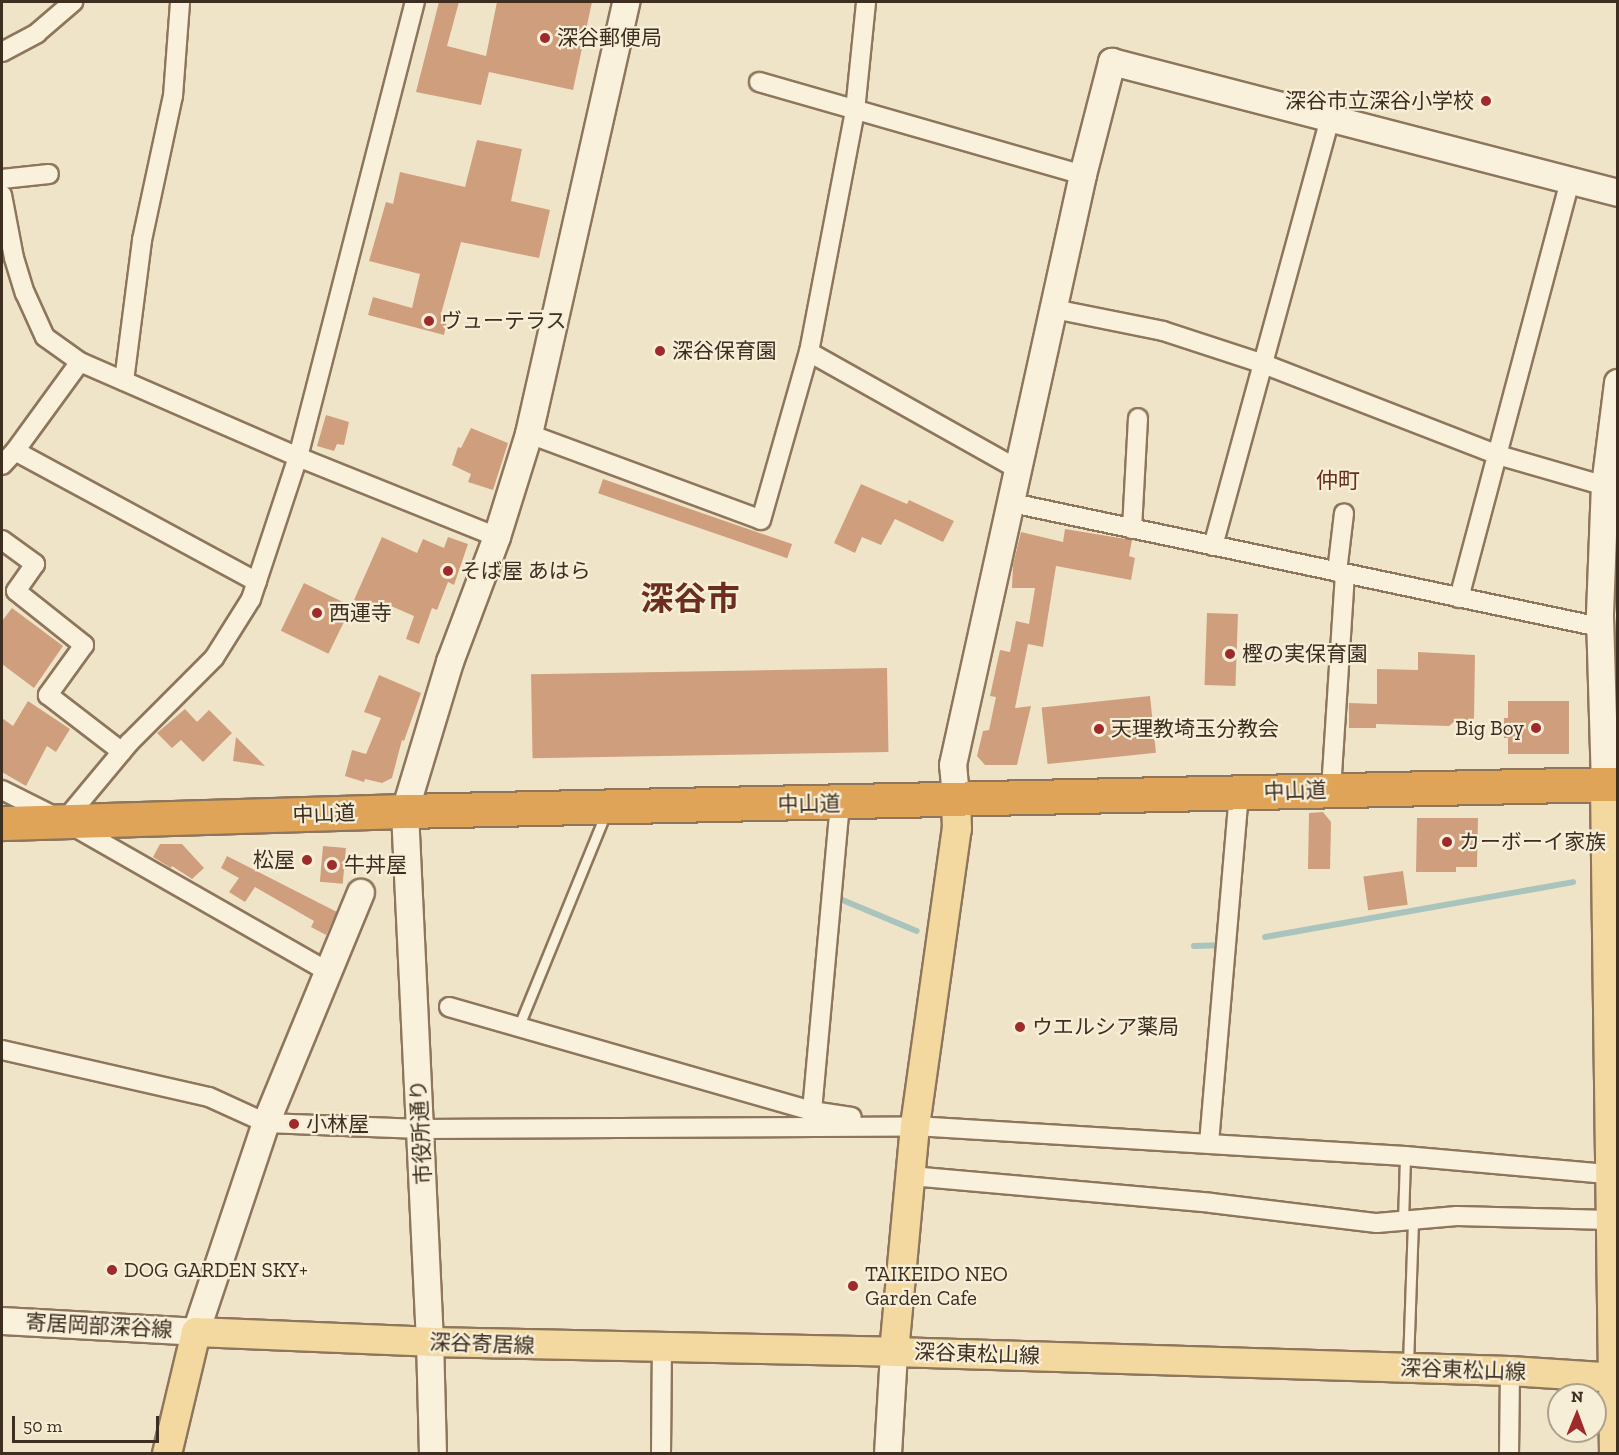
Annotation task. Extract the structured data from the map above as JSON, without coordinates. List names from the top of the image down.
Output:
{
  "streets": {
    "highway": ["中山道"],
    "main road": ["深谷寄居線", "深谷東松山線"],
    "street": ["市役所通り", "寄居岡部深谷線"]
  },
  "crossings": [
    ["中山道", "市役所通り"],
    ["中山道", "深谷東松山線"],
    ["市役所通り", "深谷寄居線"],
    ["寄居岡部深谷線", "深谷寄居線"],
    ["深谷寄居線", "深谷東松山線"]
  ],
  "districts": ["仲町", "深谷市"],
  "places": [
    "深谷郵便局",
    "深谷市立深谷小学校",
    "ヴューテラス",
    "深谷保育園",
    "そば屋 あはら",
    "西運寺",
    "樫の実保育園",
    "Big Boy",
    "天理教埼玉分教会",
    "カーボーイ家族",
    "松屋",
    "牛丼屋",
    "ウエルシア薬局",
    "小林屋",
    "DOG GARDEN SKY+",
    "TAIKEIDO NEO Garden Cafe"
  ],
  "scale_bar": "50 m",
  "north": "top"
}
